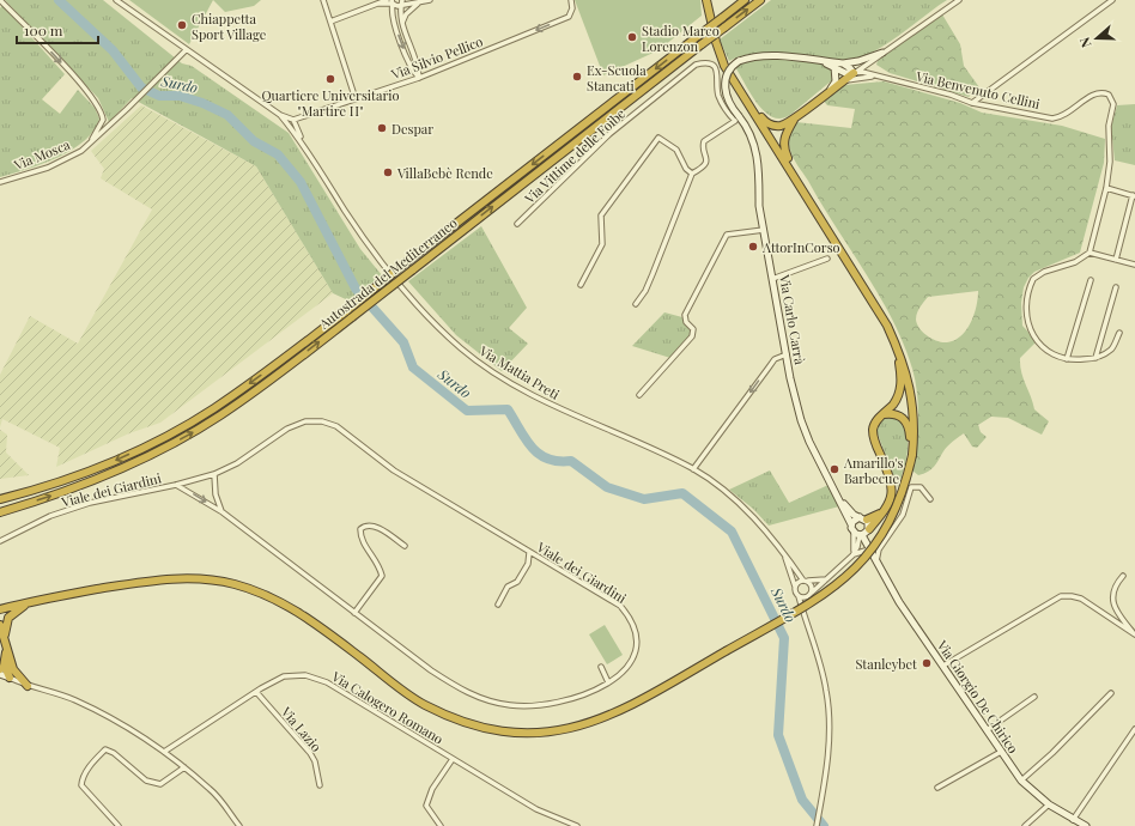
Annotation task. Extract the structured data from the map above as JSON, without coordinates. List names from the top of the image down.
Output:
{
  "streets": {
    "highway": ["Autostrada del Mediterraneo"],
    "main road": ["Via Carlo Carrà", "Via Giorgio De Chirico"],
    "street": [
      "Via Silvio Pellico",
      "Via Benvenuto Cellini",
      "Via Mosca",
      "Via Vittime delle Foibe",
      "Via Mattia Preti",
      "Viale dei Giardini",
      "Via Calogero Romano",
      "Via Lazio"
    ]
  },
  "crossings": [
    ["Via Silvio Pellico", "Via Mattia Preti"],
    ["Via Benvenuto Cellini", "Via Carlo Carrà"],
    ["Via Vittime delle Foibe", "Via Carlo Carrà"],
    ["Via Carlo Carrà", "Via Giorgio De Chirico"],
    ["Via Calogero Romano", "Via Lazio"]
  ],
  "one_way": ["Via Silvio Pellico", "Via Mosca"],
  "water": ["Surdo"],
  "places": [
    "Chiappetta Sport Village",
    "Stadio Marco Lorenzon",
    "Ex-Scuola Stancati",
    "Quartiere Universitario \"Martire H\"",
    "Despar",
    "VillaBebè Rende",
    "AttorInCorso",
    "Amarillo's Barbecue",
    "Stanleybet"
  ],
  "scale_bar": "100 m",
  "north": "left"
}
